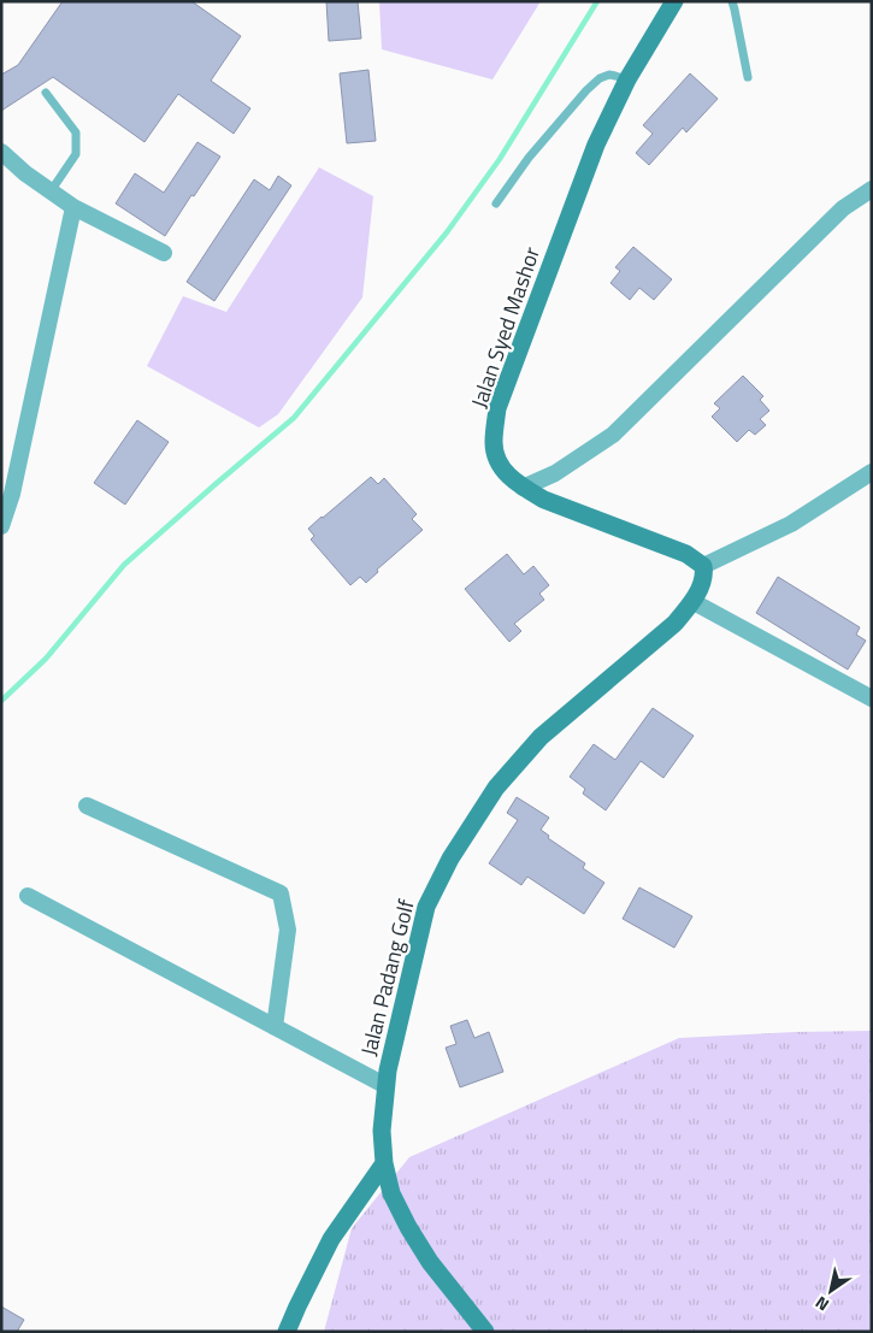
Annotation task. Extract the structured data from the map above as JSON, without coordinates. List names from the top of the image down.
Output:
{
  "streets": {
    "street": ["Jalan Syed Mashor", "Jalan Padang Golf"]
  },
  "crossings": [
    ["Jalan Syed Mashor", "Jalan Padang Golf"]
  ],
  "north": "bottom left"
}
